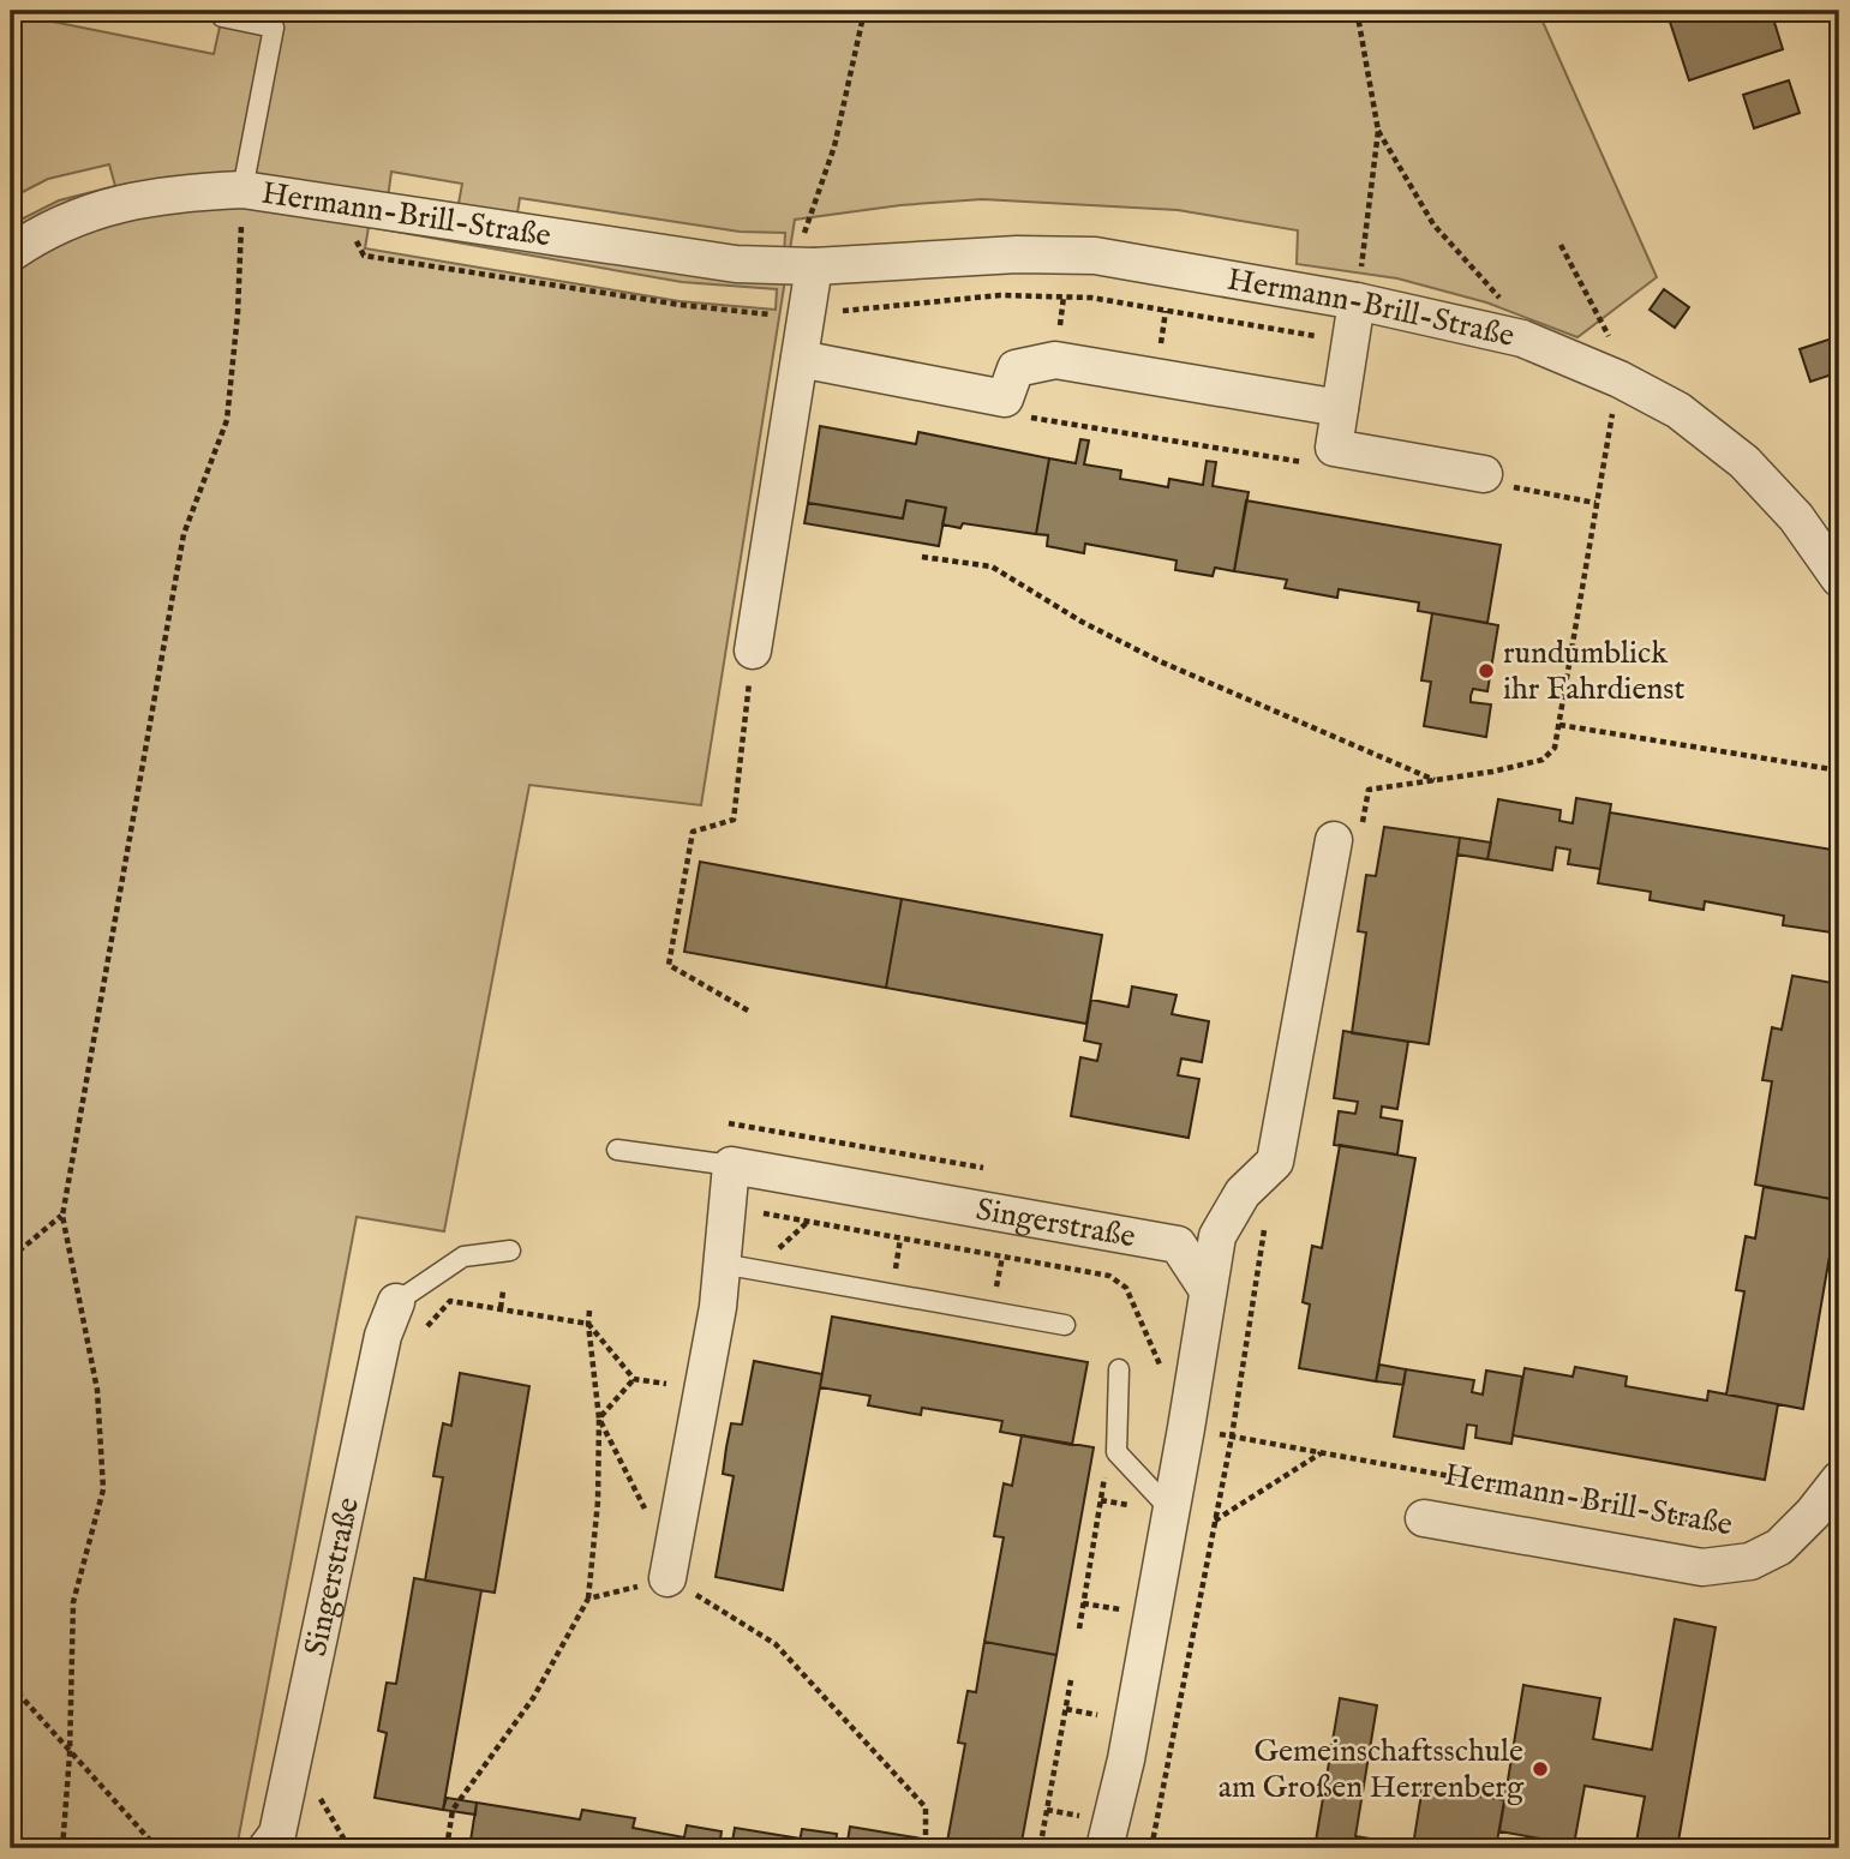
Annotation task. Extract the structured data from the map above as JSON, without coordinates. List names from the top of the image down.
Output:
{
  "streets": {
    "street": ["Hermann-Brill-Straße", "Singerstraße"]
  },
  "places": ["rundumblick ihr Fahrdienst", "Gemeinschaftsschule am Großen Herrenberg"]
}
